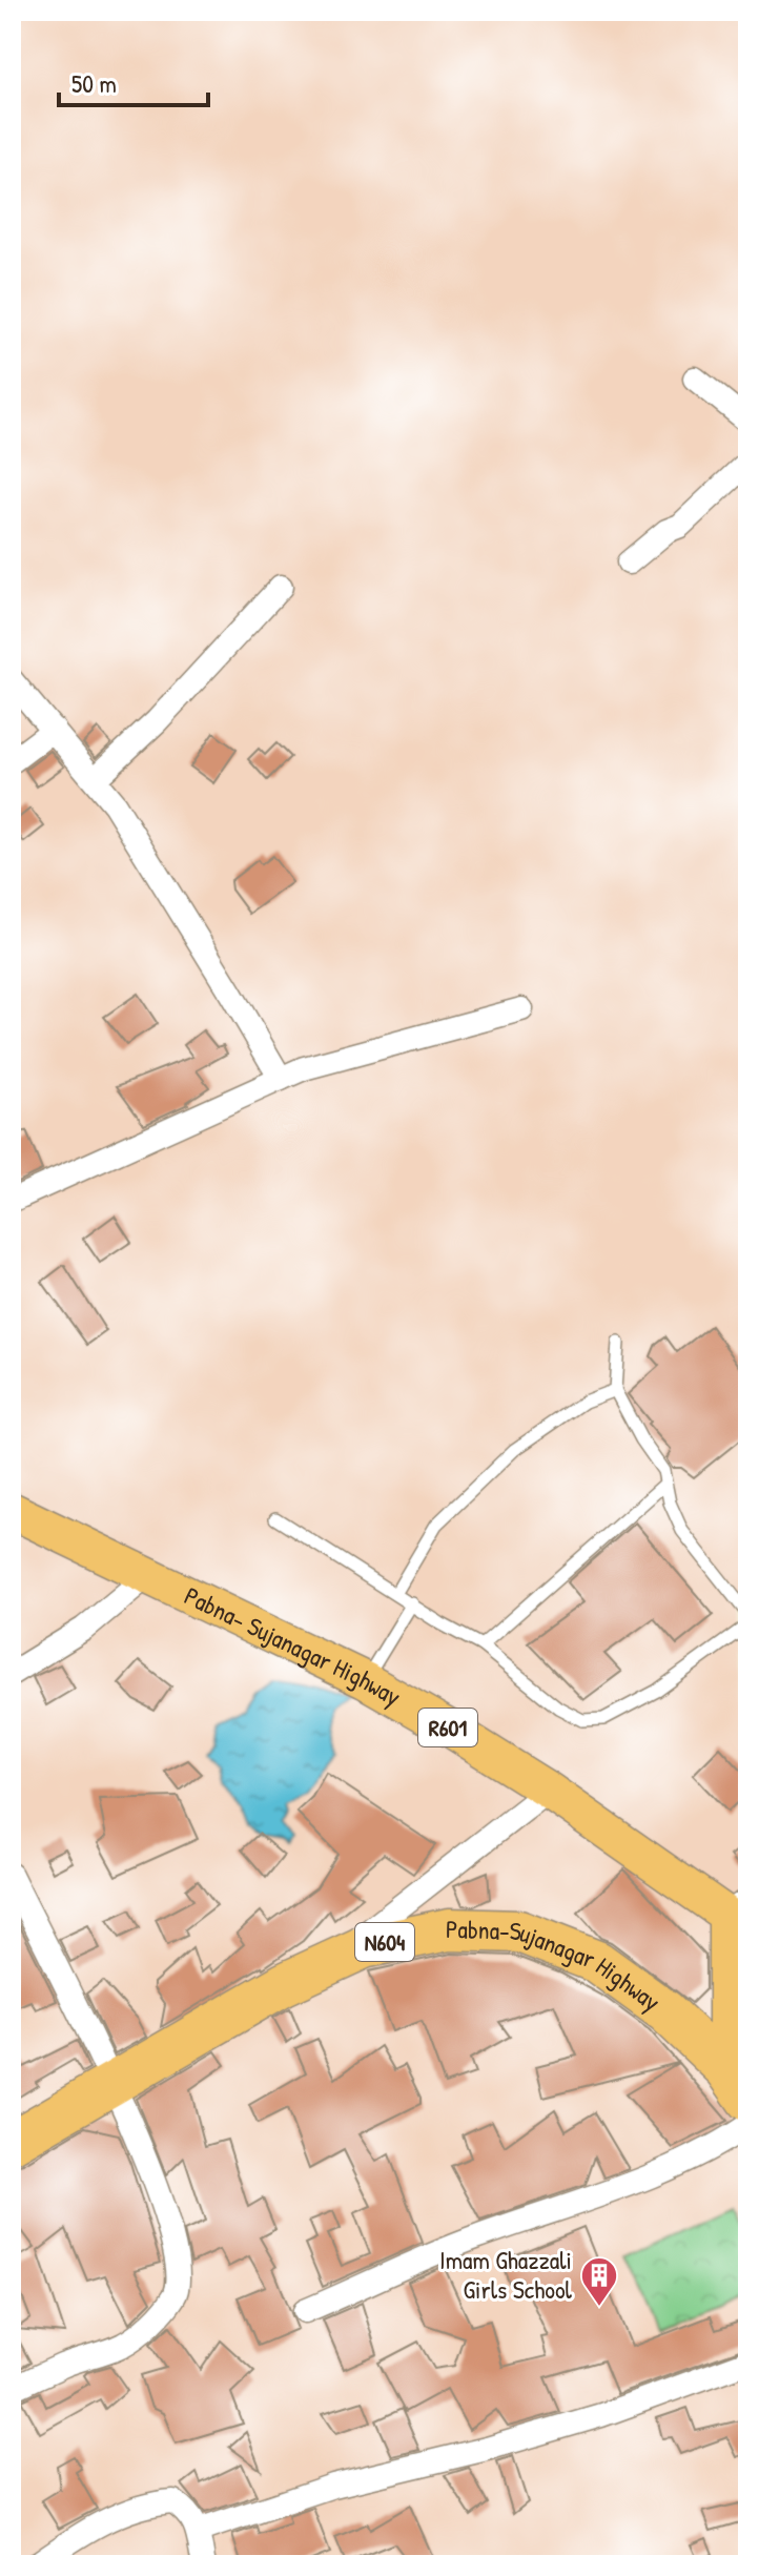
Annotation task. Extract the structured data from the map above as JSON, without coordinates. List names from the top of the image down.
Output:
{
  "streets": {
    "highway": ["N604", "Pabna-Sujanagar Highway"],
    "main road": ["Pabna- Sujanagar Highway", "R601"]
  },
  "crossings": [
    ["Pabna- Sujanagar Highway", "Pabna-Sujanagar Highway"]
  ],
  "places": {
    "building": ["Imam Ghazzali Girls School"]
  },
  "scale_bar": "50 m"
}
